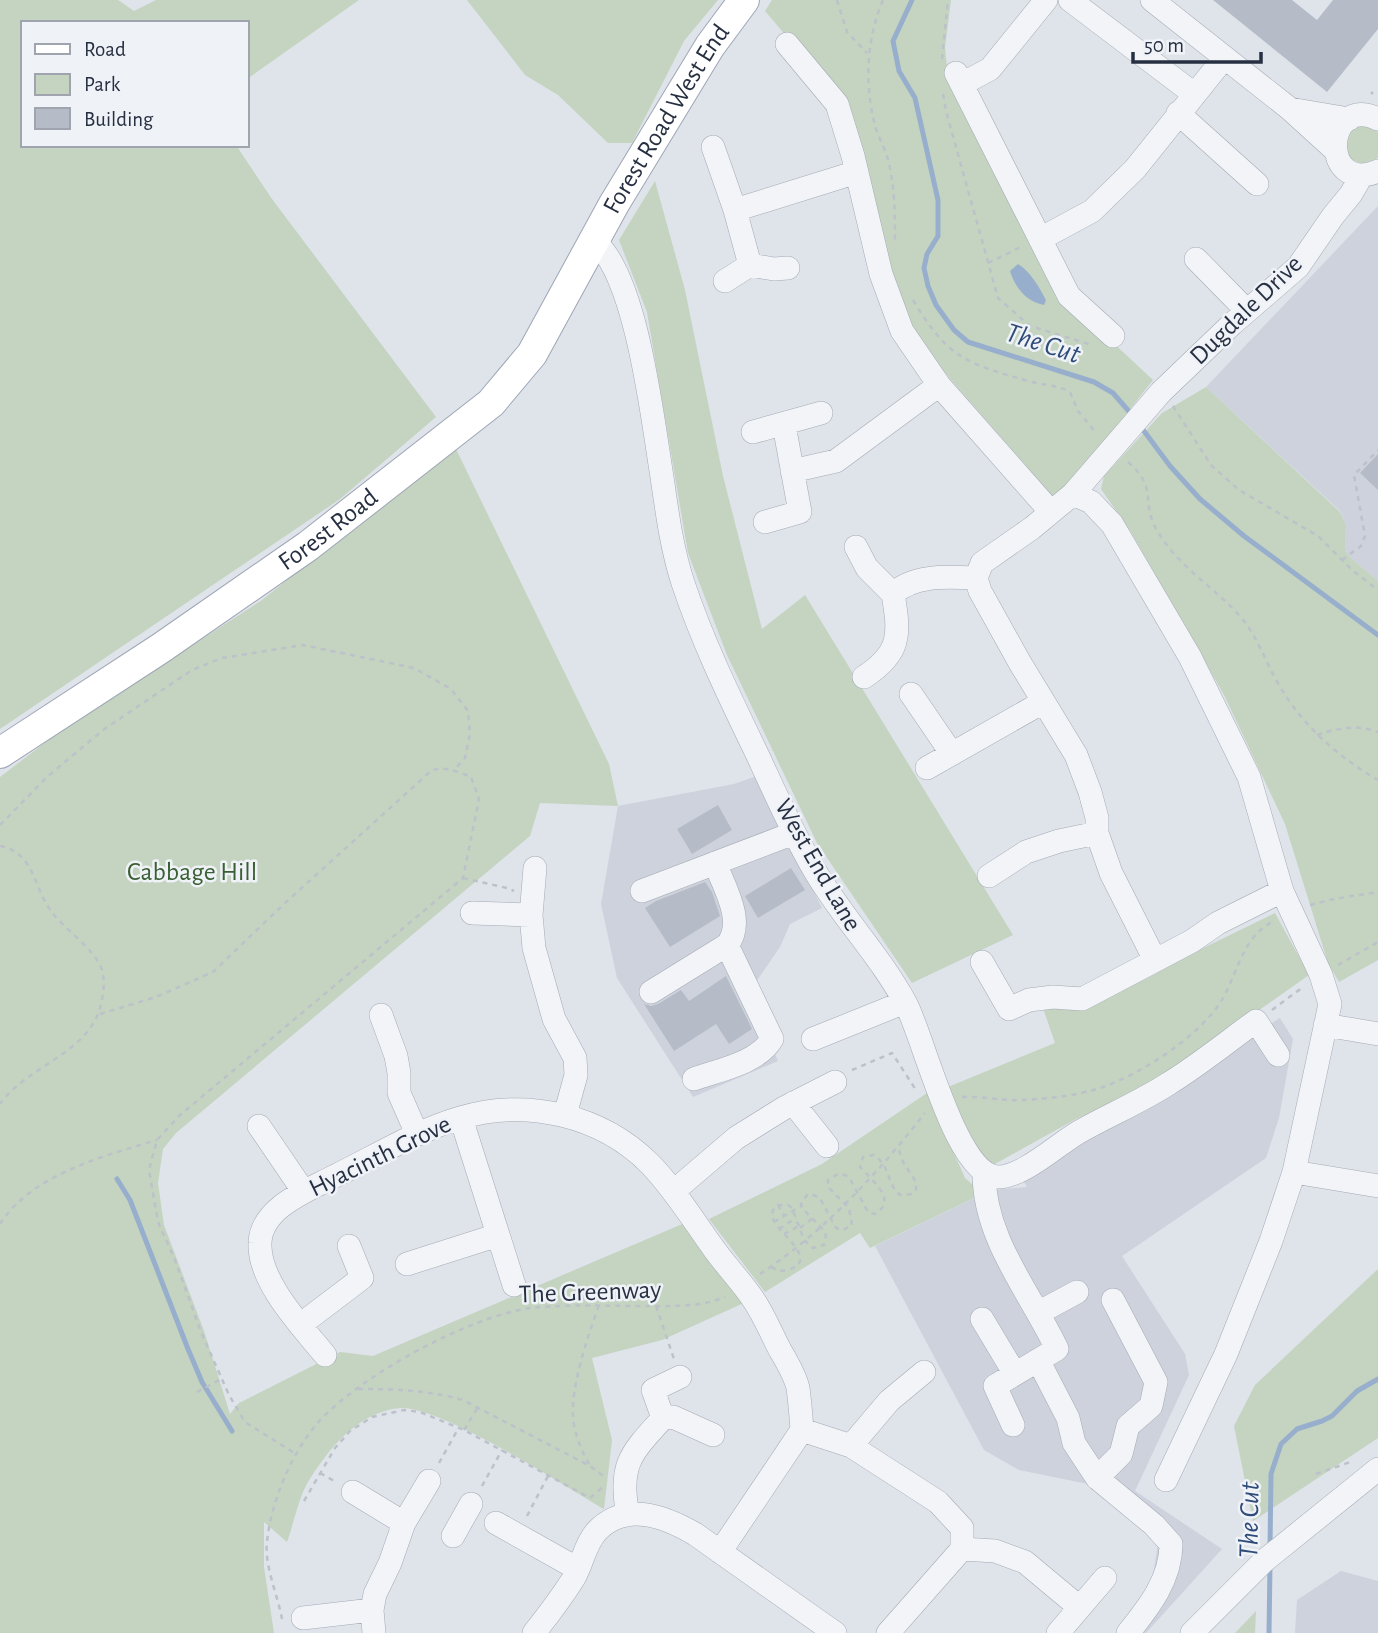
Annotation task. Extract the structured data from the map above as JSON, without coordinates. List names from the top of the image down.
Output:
{
  "streets": {
    "main road": ["Forest Road West End", "Forest Road"],
    "street": ["Dugdale Drive", "West End Lane", "Hyacinth Grove"],
    "path": ["The Greenway"]
  },
  "crossings": [
    ["Forest Road West End", "Forest Road"],
    ["Forest Road West End", "West End Lane"],
    ["Forest Road", "West End Lane"]
  ],
  "water": ["The Cut"],
  "parks": ["Cabbage Hill"],
  "legend": ["Road", "Park", "Building"],
  "scale_bar": "50 m"
}
